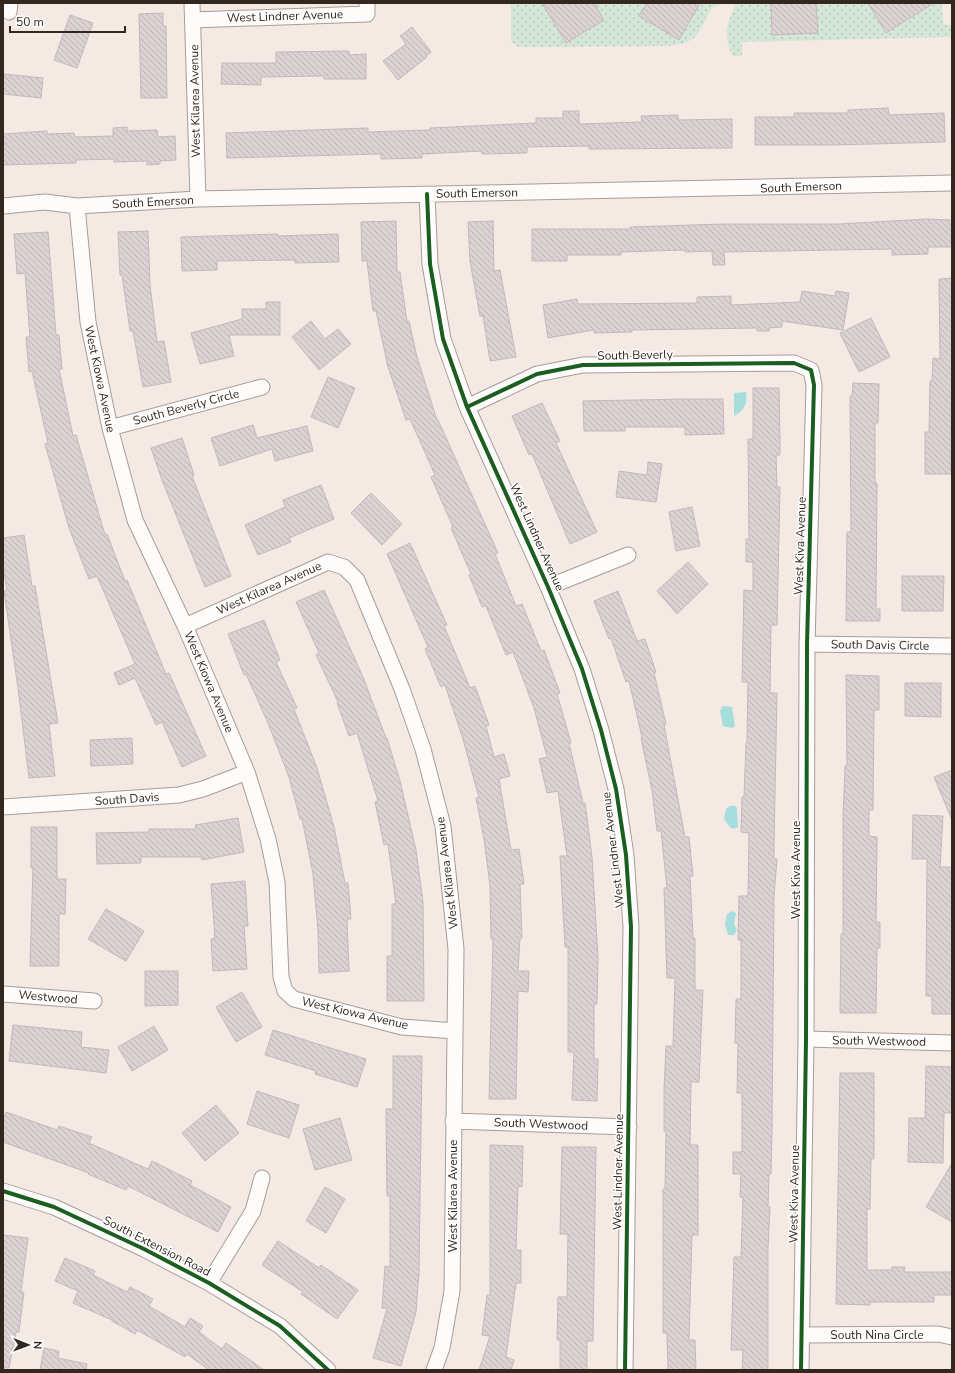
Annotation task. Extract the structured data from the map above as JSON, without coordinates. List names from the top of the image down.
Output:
{
  "streets": {
    "street": [
      "West Lindner Avenue",
      "West Kilarea Avenue",
      "South Emerson",
      "South Beverly",
      "West Kiowa Avenue",
      "South Beverly Circle",
      "West Kiva Avenue",
      "South Davis Circle",
      "South Davis",
      "Westwood",
      "South Westwood",
      "South Extension Road",
      "South Nina Circle"
    ]
  },
  "crossings": [
    ["West Lindner Avenue", "West Kilarea Avenue"],
    ["West Lindner Avenue", "South Emerson"],
    ["West Lindner Avenue", "South Beverly"],
    ["West Lindner Avenue", "South Westwood"],
    ["West Kilarea Avenue", "South Emerson"],
    ["West Kilarea Avenue", "West Kiowa Avenue"],
    ["West Kilarea Avenue", "South Westwood"],
    ["South Emerson", "West Kiowa Avenue"],
    ["South Beverly", "West Kiva Avenue"],
    ["West Kiowa Avenue", "South Beverly Circle"],
    ["West Kiowa Avenue", "South Davis"],
    ["West Kiva Avenue", "South Davis Circle"],
    ["West Kiva Avenue", "South Westwood"],
    ["West Kiva Avenue", "South Nina Circle"]
  ],
  "scale_bar": "50 m",
  "north": "right"
}
